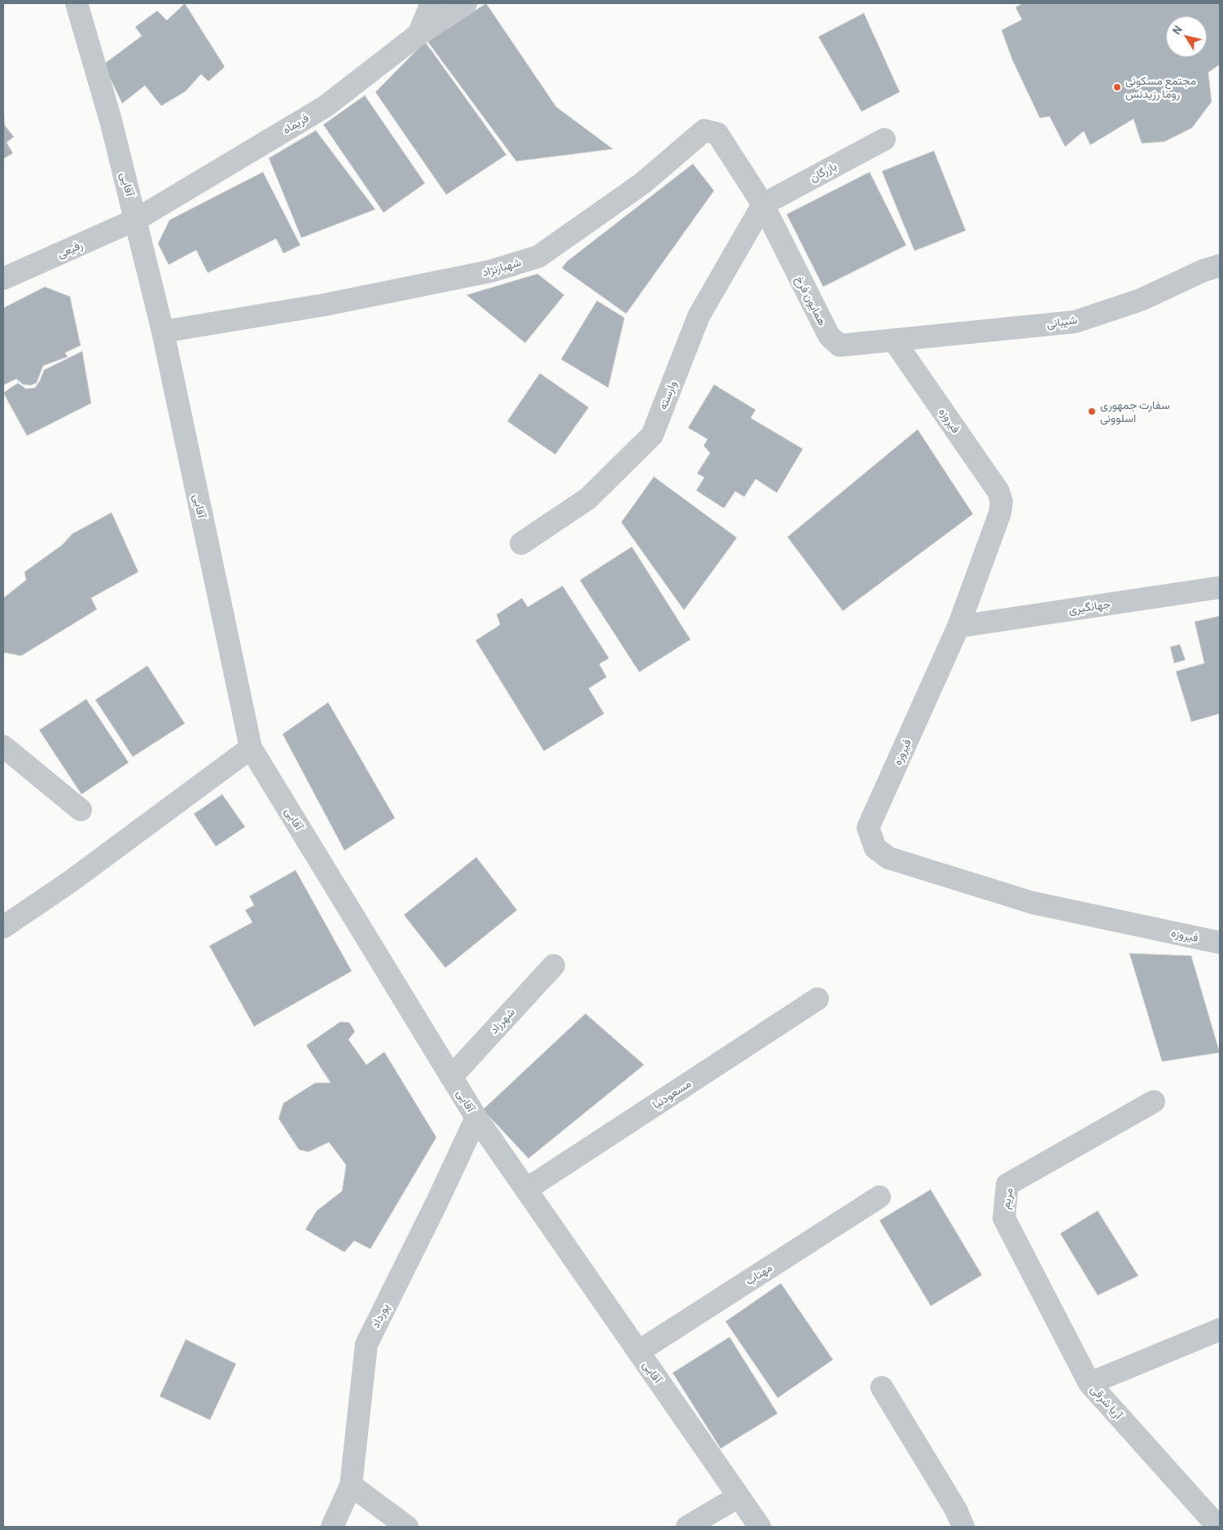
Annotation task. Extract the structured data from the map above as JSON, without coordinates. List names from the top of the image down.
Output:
{
  "streets": {
    "street": [
      "فریماه",
      "بازرگان",
      "آقایی",
      "رفیعی",
      "شهبازنژاد",
      "همایون فرخ",
      "شیبانی",
      "وارسته",
      "فیروزه",
      "جهانگیری",
      "شهرزاد",
      "مسعودنیا",
      "مریم",
      "مهتاب",
      "پورداد",
      "آریا شرقی"
    ]
  },
  "crossings": [
    ["فریماه", "آقایی"],
    ["فریماه", "رفیعی"],
    ["بازرگان", "شهبازنژاد"],
    ["بازرگان", "همایون فرخ"],
    ["بازرگان", "وارسته"],
    ["آقایی", "رفیعی"],
    ["آقایی", "شهبازنژاد"],
    ["آقایی", "شهرزاد"],
    ["آقایی", "مسعودنیا"],
    ["آقایی", "مهتاب"],
    ["آقایی", "پورداد"],
    ["شهبازنژاد", "همایون فرخ"],
    ["شهبازنژاد", "وارسته"],
    ["همایون فرخ", "شیبانی"],
    ["همایون فرخ", "وارسته"],
    ["همایون فرخ", "فیروزه"],
    ["شیبانی", "فیروزه"],
    ["فیروزه", "جهانگیری"],
    ["مریم", "آریا شرقی"]
  ],
  "places": ["مجتمع مسکونی روما رزیدنس", "سفارت جمهوری اسلوونی"],
  "north": "top left"
}
